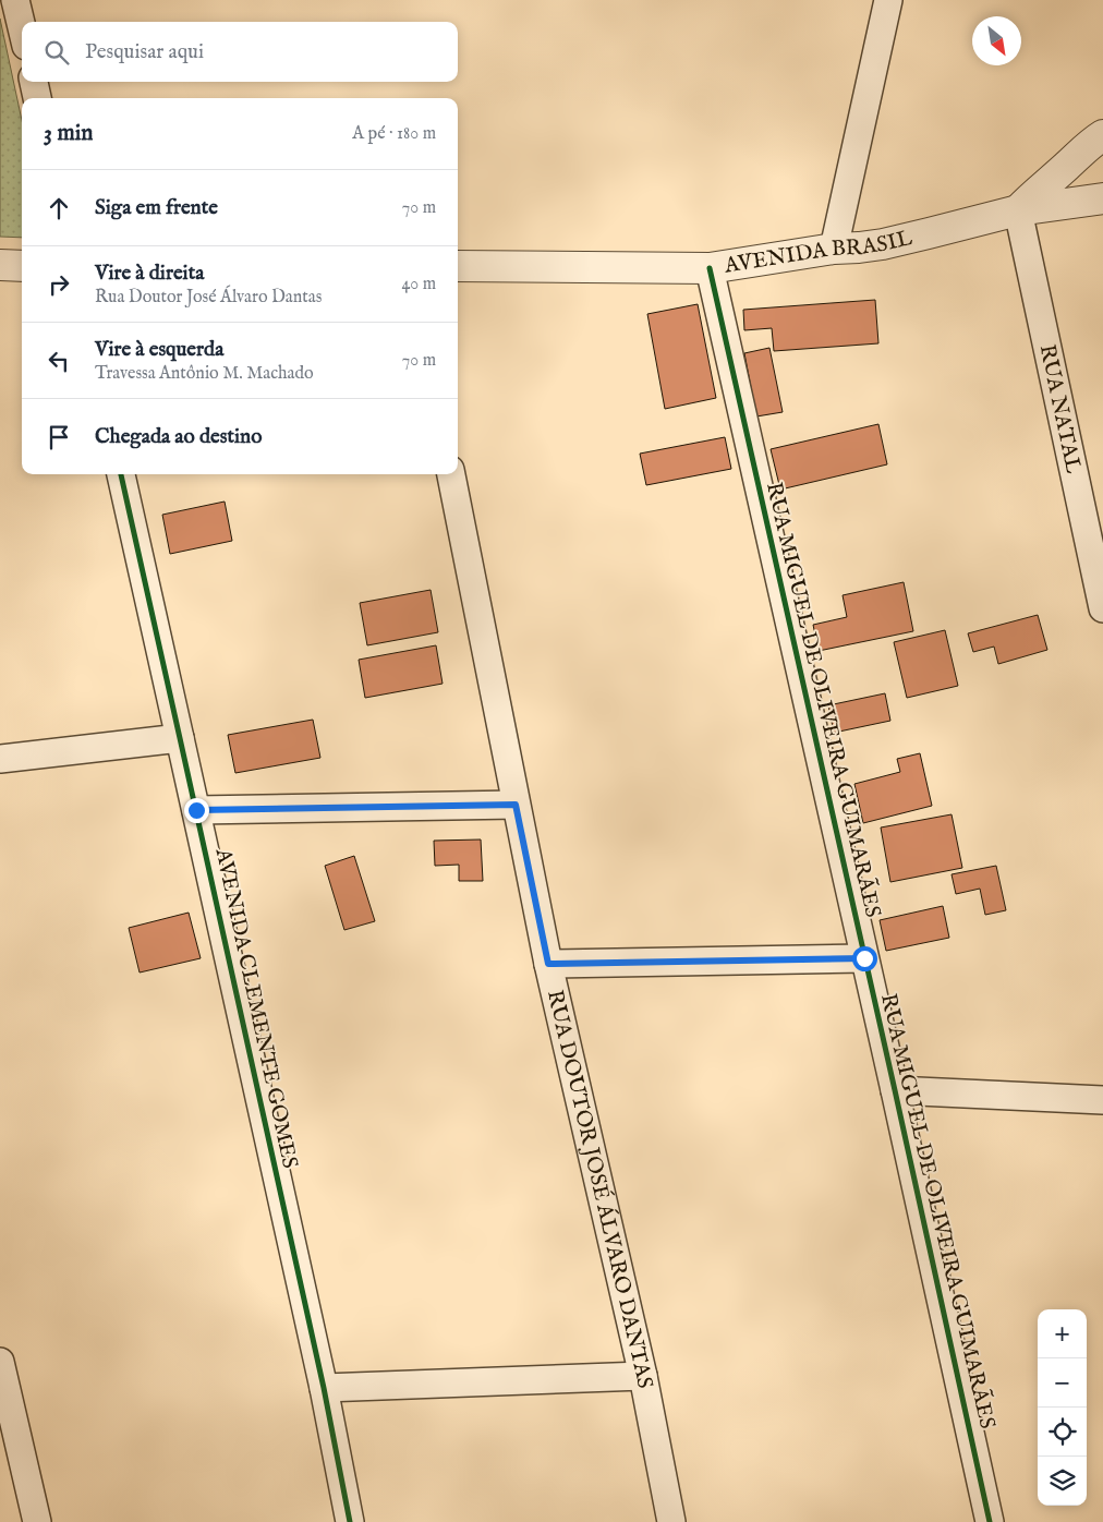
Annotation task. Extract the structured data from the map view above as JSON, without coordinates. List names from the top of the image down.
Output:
{
  "streets": {
    "street": [
      "AVENIDA BRASIL",
      "RUA NATAL",
      "RUA MIGUEL DE OLIVEIRA GUIMARÃES",
      "AVENIDA CLEMENTE GOMES",
      "RUA DOUTOR JOSÉ ÁLVARO DANTAS"
    ]
  },
  "crossings": [
    ["AVENIDA BRASIL", "RUA NATAL"],
    ["AVENIDA BRASIL", "RUA MIGUEL DE OLIVEIRA GUIMARÃES"]
  ],
  "north": "bottom right",
  "page": {
    "search": "Pesquisar aqui",
    "heading": ["3 min", "A pé · 180 m"],
    "list": [
      ["Siga em frente", "70 m"],
      ["Vire à direita", "Rua Doutor José Álvaro Dantas", "40 m"],
      ["Vire à esquerda", "Travessa Antônio M. Machado", "70 m"],
      "Chegada ao destino"
    ],
    "map_buttons": ["+", "−"]
  }
}
